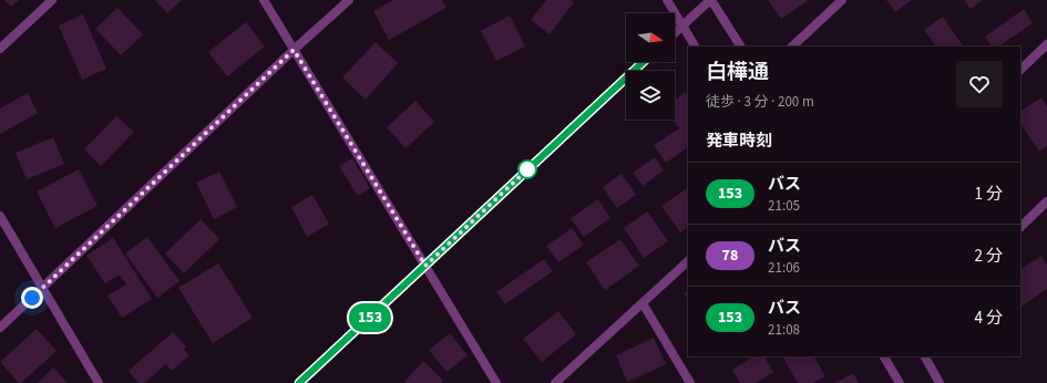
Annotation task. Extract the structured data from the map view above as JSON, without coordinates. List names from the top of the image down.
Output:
{
  "lines": ["bus line 153"],
  "north": "right",
  "page": {
    "on_map": "153",
    "heading": [
      ["白樺通", "徒歩 · 3 分 · 200 m"],
      "発車時刻"
    ],
    "list": [
      {
        "mark": "153",
        "name": "バス",
        "note": "21:05",
        "value": "1 分"
      },
      {
        "mark": "78",
        "name": "バス",
        "note": "21:06",
        "value": "2 分"
      },
      {
        "mark": "153",
        "name": "バス",
        "note": "21:08",
        "value": "4 分"
      }
    ]
  }
}
